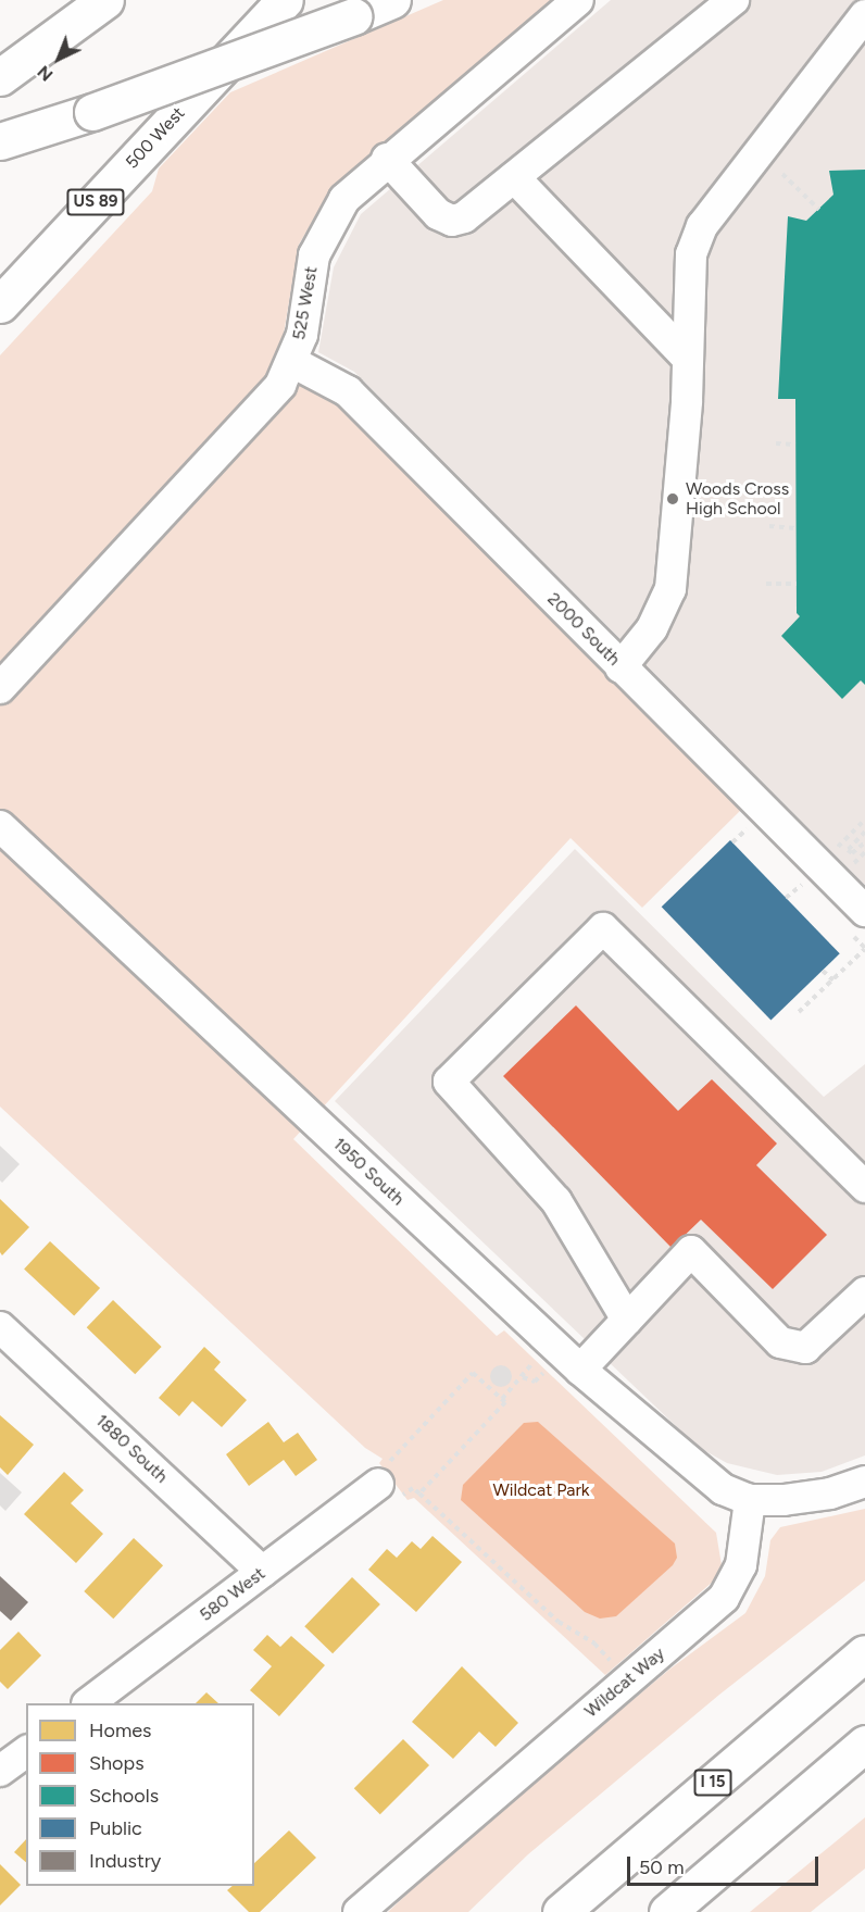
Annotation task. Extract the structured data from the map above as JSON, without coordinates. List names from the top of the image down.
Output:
{
  "streets": {
    "main road": ["500 West", "US 89", "I 15"],
    "street": [
      "525 West",
      "2000 South",
      "1950 South",
      "1880 South",
      "580 West",
      "Wildcat Way"
    ]
  },
  "crossings": [
    ["525 West", "2000 South"],
    ["1950 South", "Wildcat Way"],
    ["1880 South", "580 West"]
  ],
  "parks": ["Wildcat Park"],
  "places": ["Woods Cross High School"],
  "legend": [
    "Homes",
    "Shops",
    "Schools",
    "Public",
    "Industry"
  ],
  "scale_bar": "50 m",
  "north": "bottom left"
}
